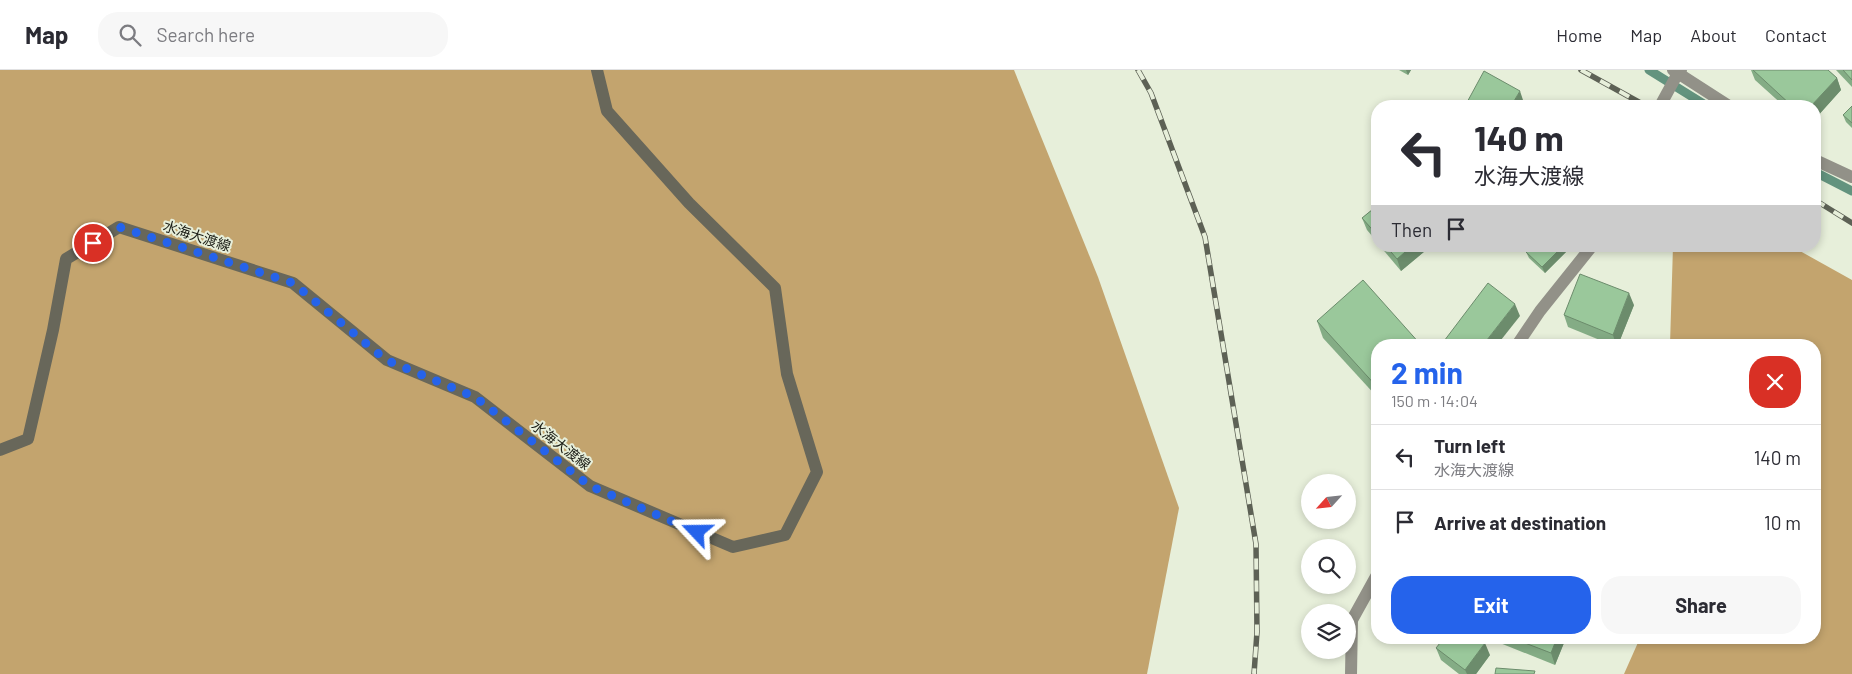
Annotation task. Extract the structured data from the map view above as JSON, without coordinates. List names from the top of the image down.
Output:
{
  "streets": {
    "main road": ["水海大渡線"]
  },
  "north": "bottom left",
  "page": {
    "header": "Map",
    "search": "Search here",
    "nav": [
      "Home",
      "Map",
      "About",
      "Contact"
    ],
    "turn": ["140 m", "水海大渡線"],
    "then": "Then",
    "heading": ["2 min", "150 m · 14:04"],
    "list": [
      {
        "name": "Turn left",
        "note": "水海大渡線",
        "value": "140 m"
      },
      {
        "name": "Arrive at destination",
        "value": "10 m"
      }
    ],
    "buttons": ["Exit", "Share"]
  }
}
